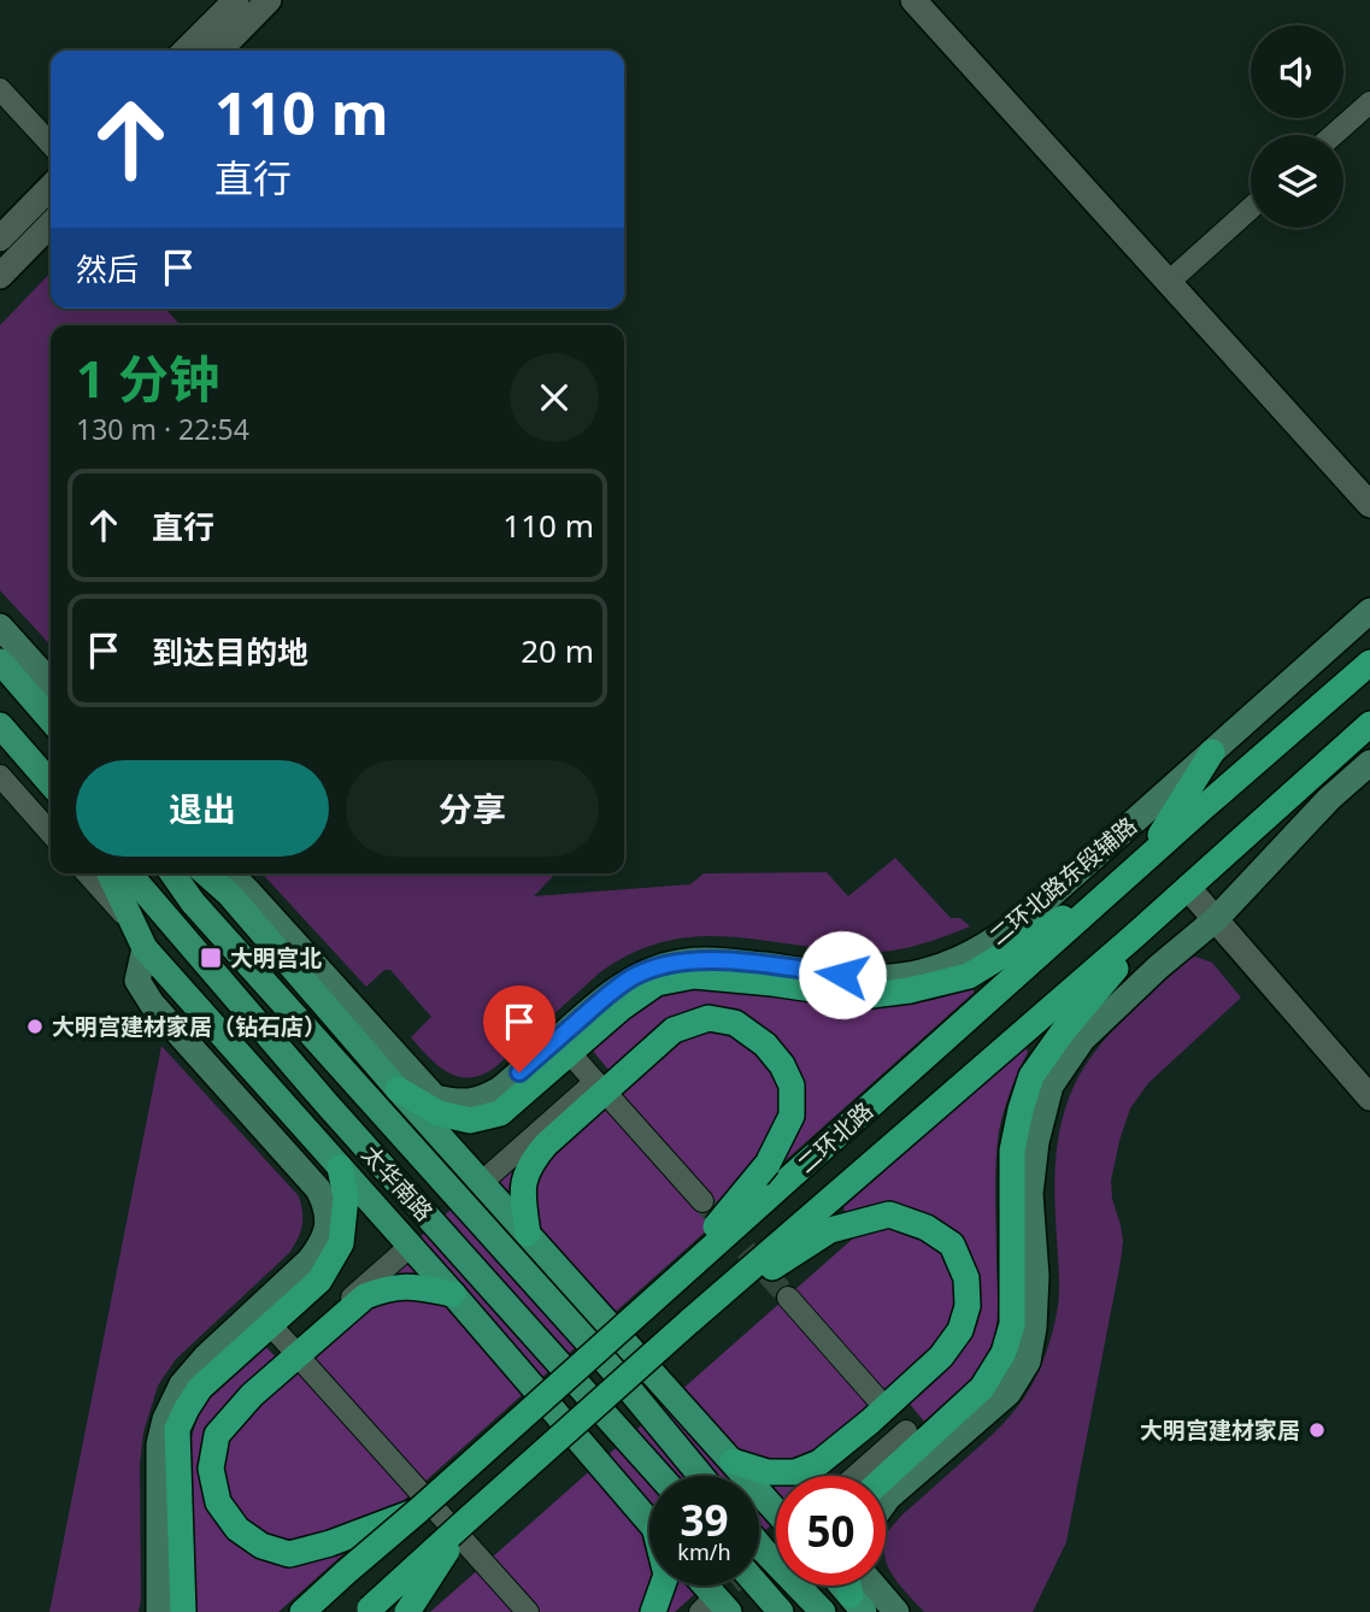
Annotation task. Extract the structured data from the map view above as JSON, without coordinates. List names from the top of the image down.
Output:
{
  "streets": {
    "highway": ["二环北路"],
    "main road": ["二环北路东段辅路", "太华南路"]
  },
  "places": {
    "transit": ["大明宫北"],
    "other": ["大明宫建材家居（钻石店）", "大明宫建材家居"]
  },
  "page": {
    "turn": ["110 m", "直行"],
    "then": "然后",
    "heading": ["1 分钟", "130 m · 22:54"],
    "list": [
      {
        "name": "直行",
        "value": "110 m"
      },
      {
        "name": "到达目的地",
        "value": "20 m"
      }
    ],
    "buttons": ["退出", "分享"],
    "speed": "39 km/h",
    "limit": "50"
  }
}
